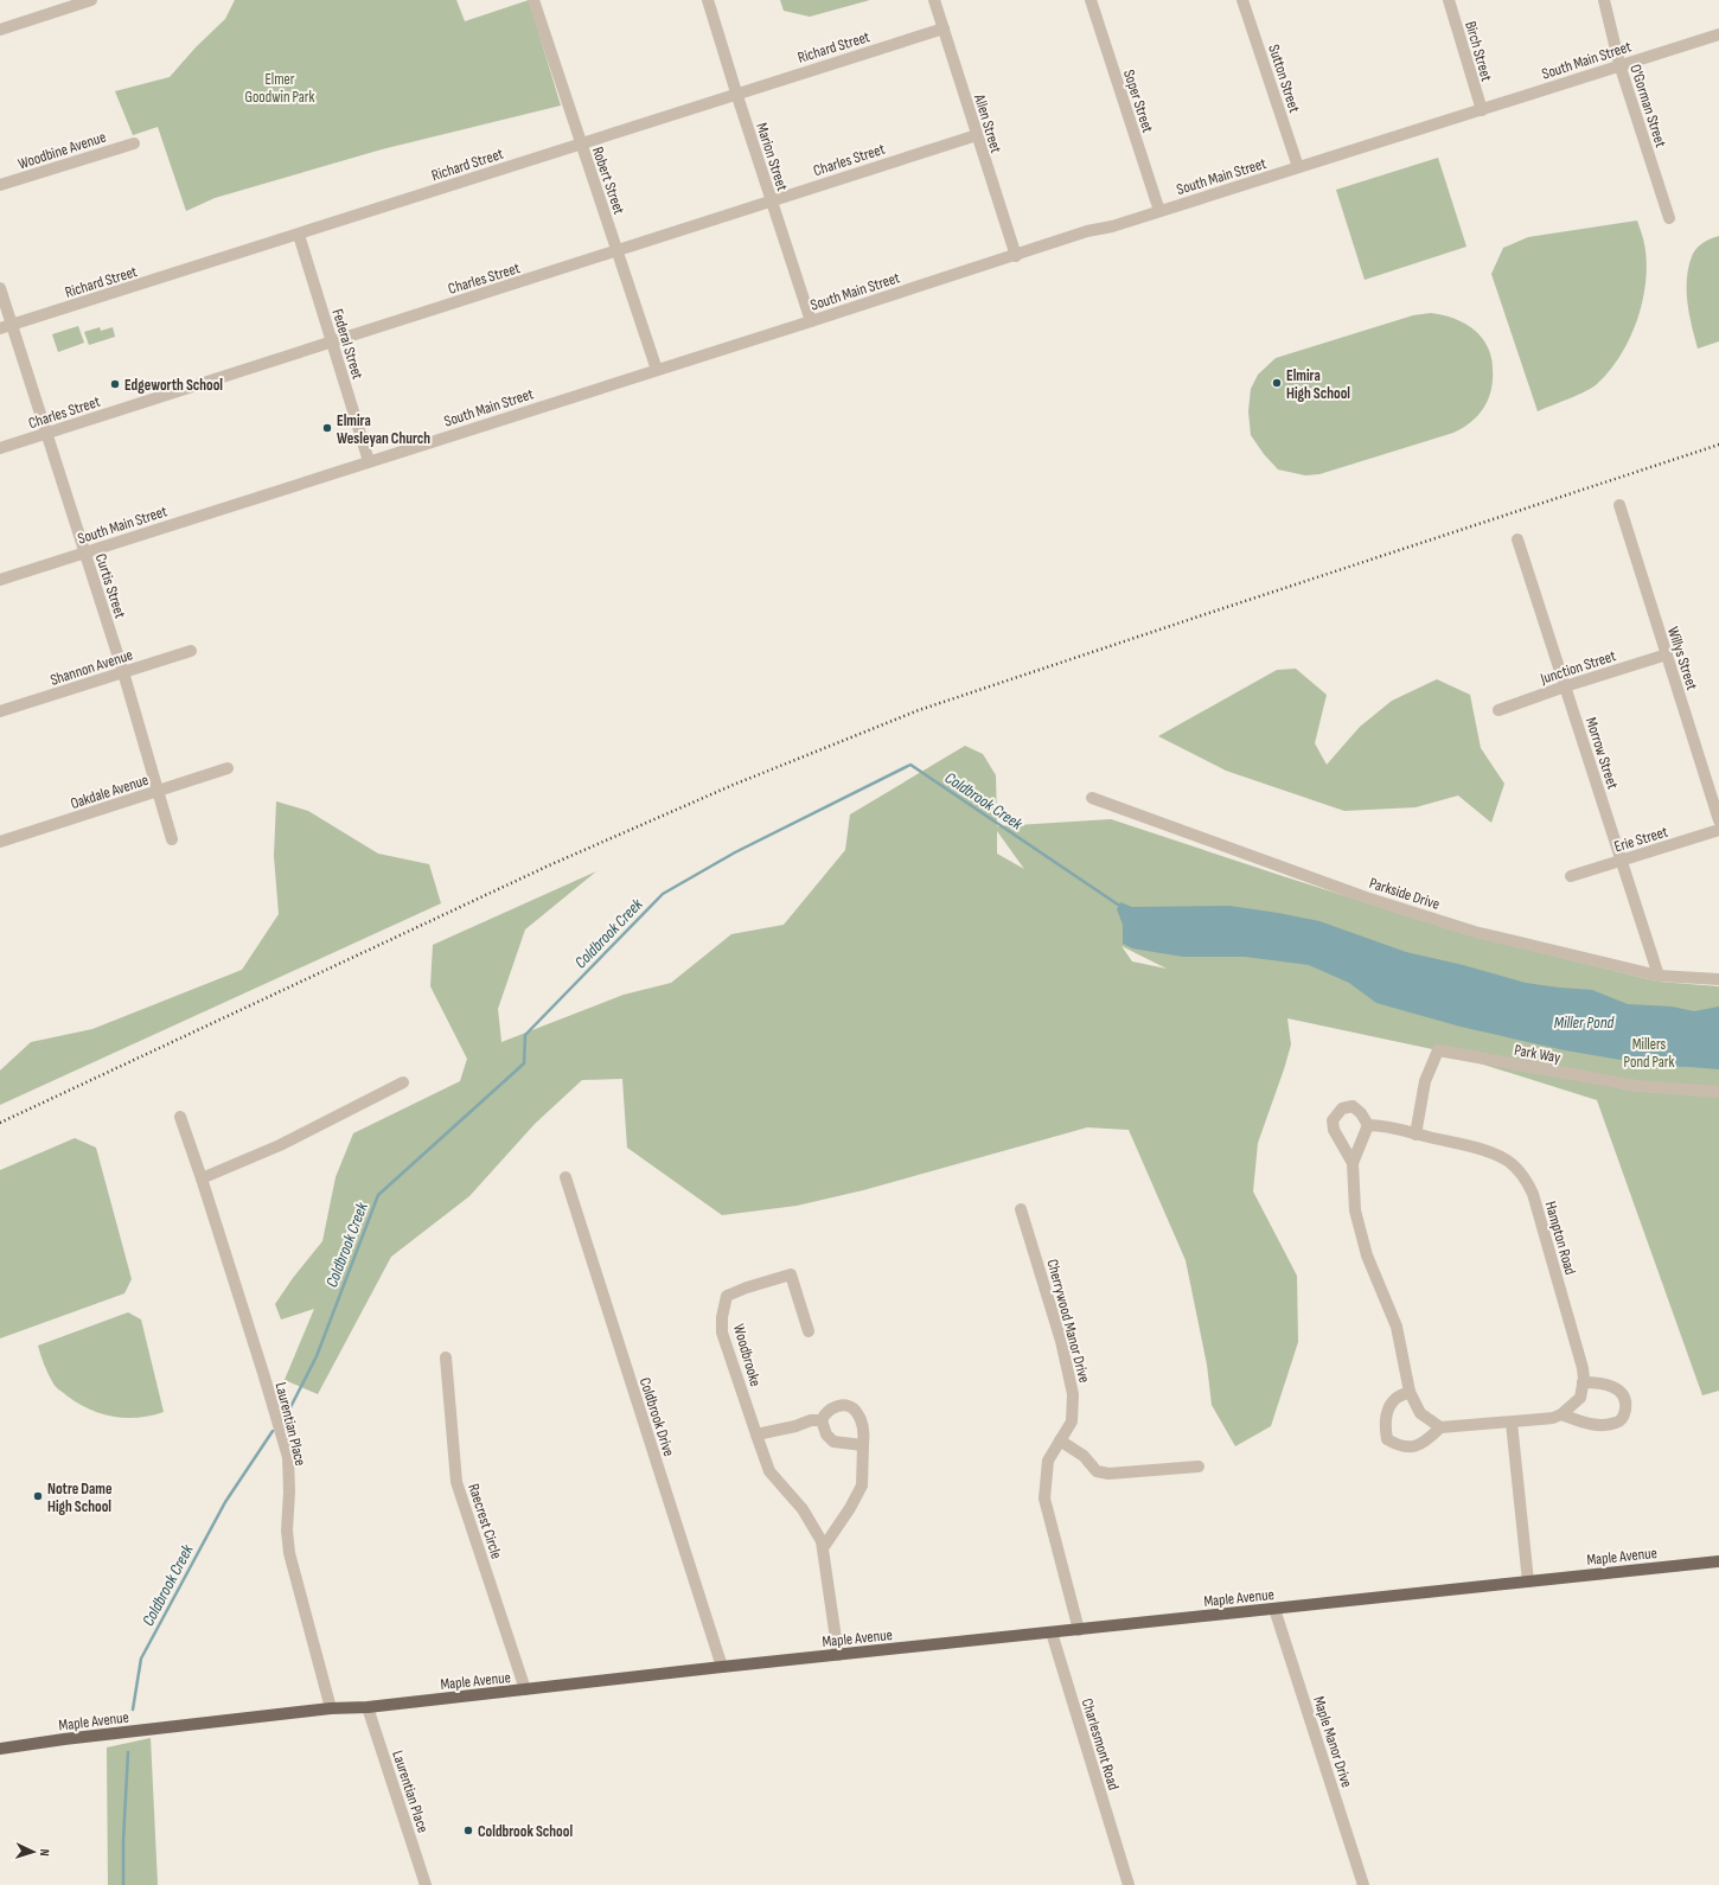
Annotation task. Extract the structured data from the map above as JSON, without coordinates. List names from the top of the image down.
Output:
{
  "streets": {
    "main road": ["Maple Avenue"],
    "street": [
      "Richard Street",
      "Birch Street",
      "South Main Street",
      "Sutton Street",
      "Soper Street",
      "O'Gorman Street",
      "Allen Street",
      "Woodbine Avenue",
      "Marion Street",
      "Charles Street",
      "Robert Street",
      "Federal Street",
      "Curtis Street",
      "Willys Street",
      "Shannon Avenue",
      "Junction Street",
      "Morrow Street",
      "Oakdale Avenue",
      "Erie Street",
      "Parkside Drive",
      "Park Way",
      "Hampton Road",
      "Cherrywood Manor Drive",
      "Woodbrooke",
      "Coldbrook Drive",
      "Laurentian Place",
      "Raecrest Circle",
      "Maple Manor Drive",
      "Charlesmont Road"
    ]
  },
  "crossings": [
    ["Richard Street", "Allen Street"],
    ["Richard Street", "Marion Street"],
    ["Richard Street", "Robert Street"],
    ["Richard Street", "Federal Street"],
    ["Richard Street", "Curtis Street"],
    ["Birch Street", "South Main Street"],
    ["South Main Street", "Sutton Street"],
    ["South Main Street", "Soper Street"],
    ["South Main Street", "O'Gorman Street"],
    ["South Main Street", "Allen Street"],
    ["South Main Street", "Marion Street"],
    ["South Main Street", "Robert Street"],
    ["South Main Street", "Federal Street"],
    ["South Main Street", "Curtis Street"],
    ["Allen Street", "Charles Street"],
    ["Marion Street", "Charles Street"],
    ["Charles Street", "Robert Street"],
    ["Charles Street", "Federal Street"],
    ["Charles Street", "Curtis Street"],
    ["Curtis Street", "Shannon Avenue"],
    ["Curtis Street", "Oakdale Avenue"],
    ["Willys Street", "Junction Street"],
    ["Junction Street", "Morrow Street"],
    ["Morrow Street", "Erie Street"],
    ["Morrow Street", "Parkside Drive"],
    ["Park Way", "Hampton Road"],
    ["Cherrywood Manor Drive", "Maple Avenue"],
    ["Woodbrooke", "Maple Avenue"],
    ["Coldbrook Drive", "Maple Avenue"],
    ["Laurentian Place", "Maple Avenue"],
    ["Raecrest Circle", "Maple Avenue"],
    ["Maple Avenue", "Maple Manor Drive"],
    ["Maple Avenue", "Charlesmont Road"]
  ],
  "water": ["Coldbrook Creek", "Miller Pond"],
  "parks": ["Elmer Goodwin Park", "Millers Pond Park"],
  "places": [
    "Elmira High School",
    "Edgeworth School",
    "Elmira Wesleyan Church",
    "Notre Dame High School",
    "Coldbrook School"
  ],
  "north": "right"
}
